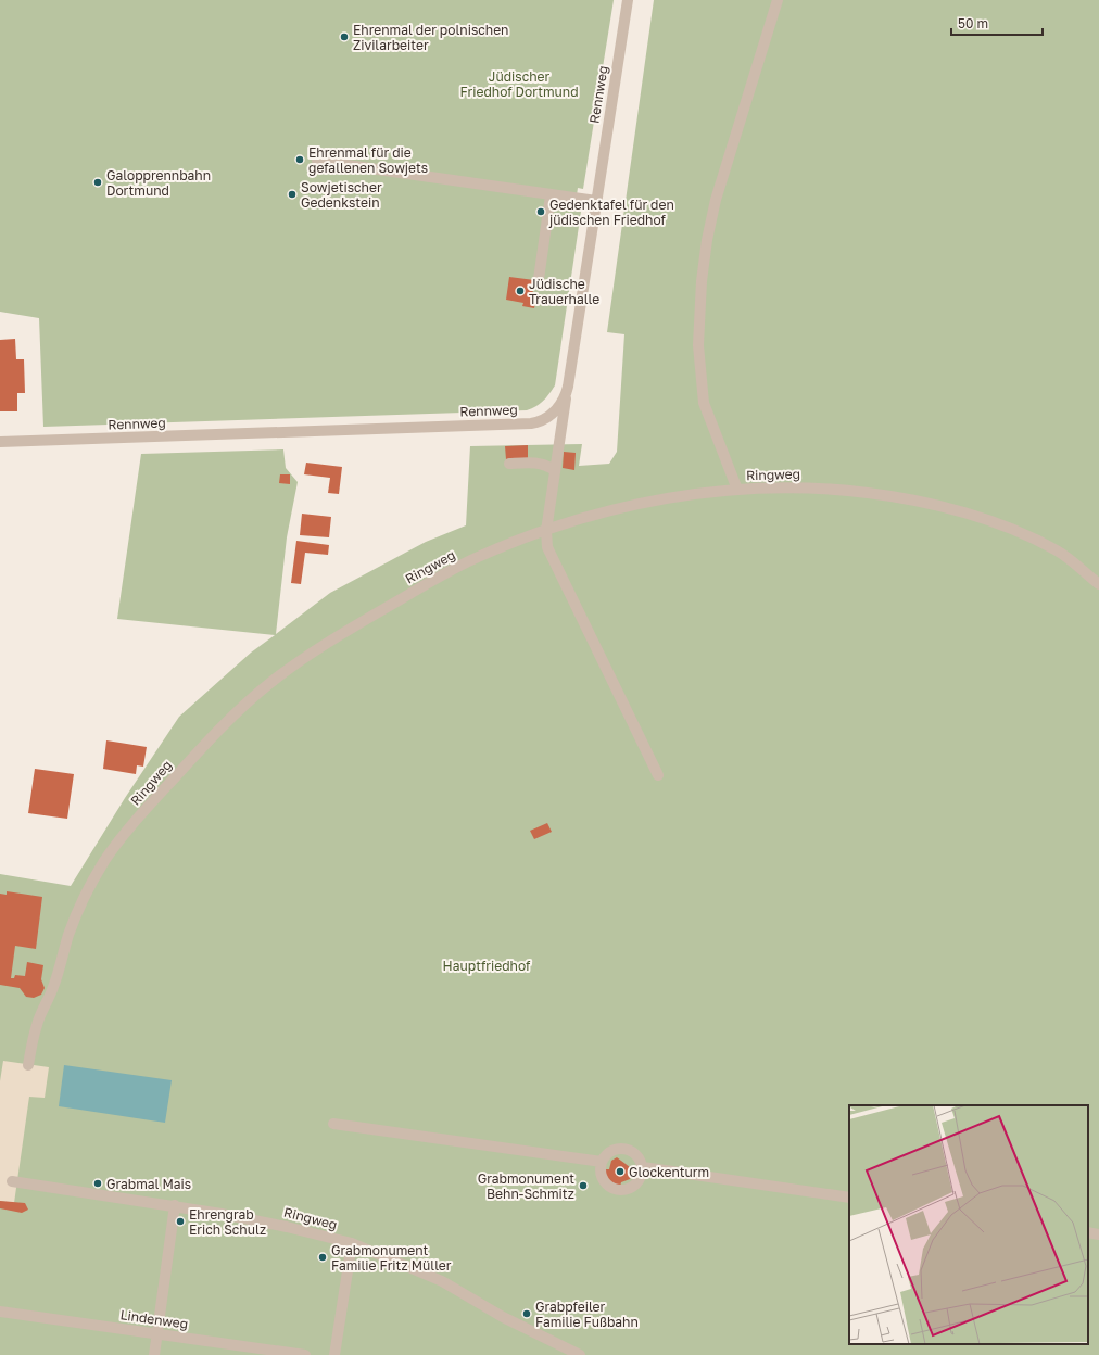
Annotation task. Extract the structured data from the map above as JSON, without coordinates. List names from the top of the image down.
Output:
{
  "streets": {
    "street": ["Rennweg", "Ringweg", "Lindenweg"]
  },
  "parks": ["Jüdischer Friedhof Dortmund", "Hauptfriedhof"],
  "places": [
    "Ehrenmal der polnischen Zivilarbeiter",
    "Ehrenmal für die gefallenen Sowjets",
    "Galopprennbahn Dortmund",
    "Sowjetischer Gedenkstein",
    "Gedenktafel für den jüdischen Friedhof",
    "Jüdische Trauerhalle",
    "Glockenturm",
    "Grabmal Mais",
    "Grabmonument Behn-Schmitz",
    "Ehrengrab Erich Schulz",
    "Grabmonument Familie Fritz Müller",
    "Grabpfeiler Familie Fußbahn"
  ],
  "scale_bar": "50 m"
}
